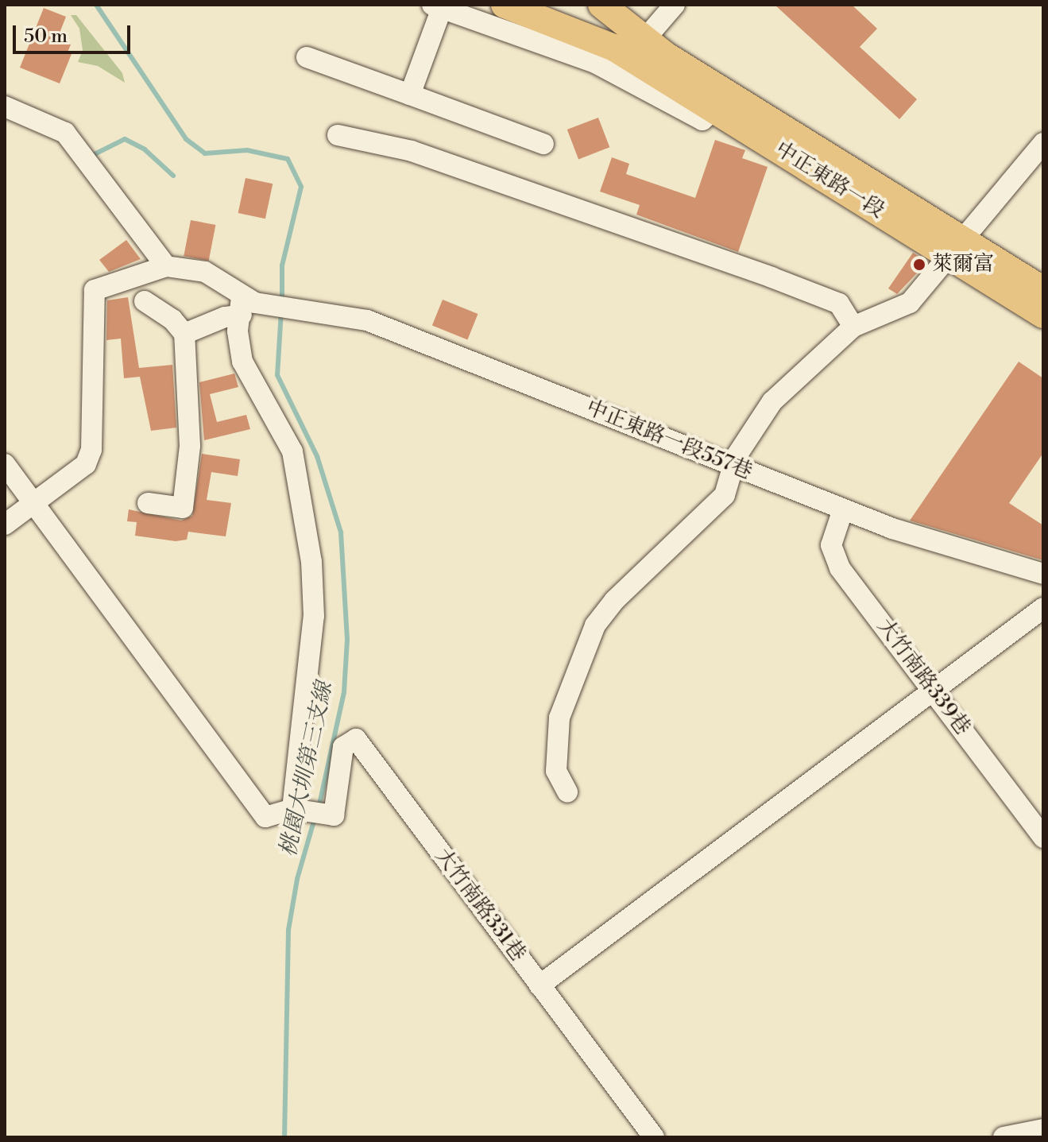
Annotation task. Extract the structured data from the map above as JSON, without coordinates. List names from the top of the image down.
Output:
{
  "streets": {
    "main road": ["中正東路一段"],
    "street": ["中正東路一段557巷", "大竹南路339巷", "大竹南路331巷"]
  },
  "crossings": [
    ["中正東路一段557巷", "大竹南路339巷"]
  ],
  "water": ["桃園大圳第三支線"],
  "places": ["萊爾富"],
  "scale_bar": "50 m"
}
